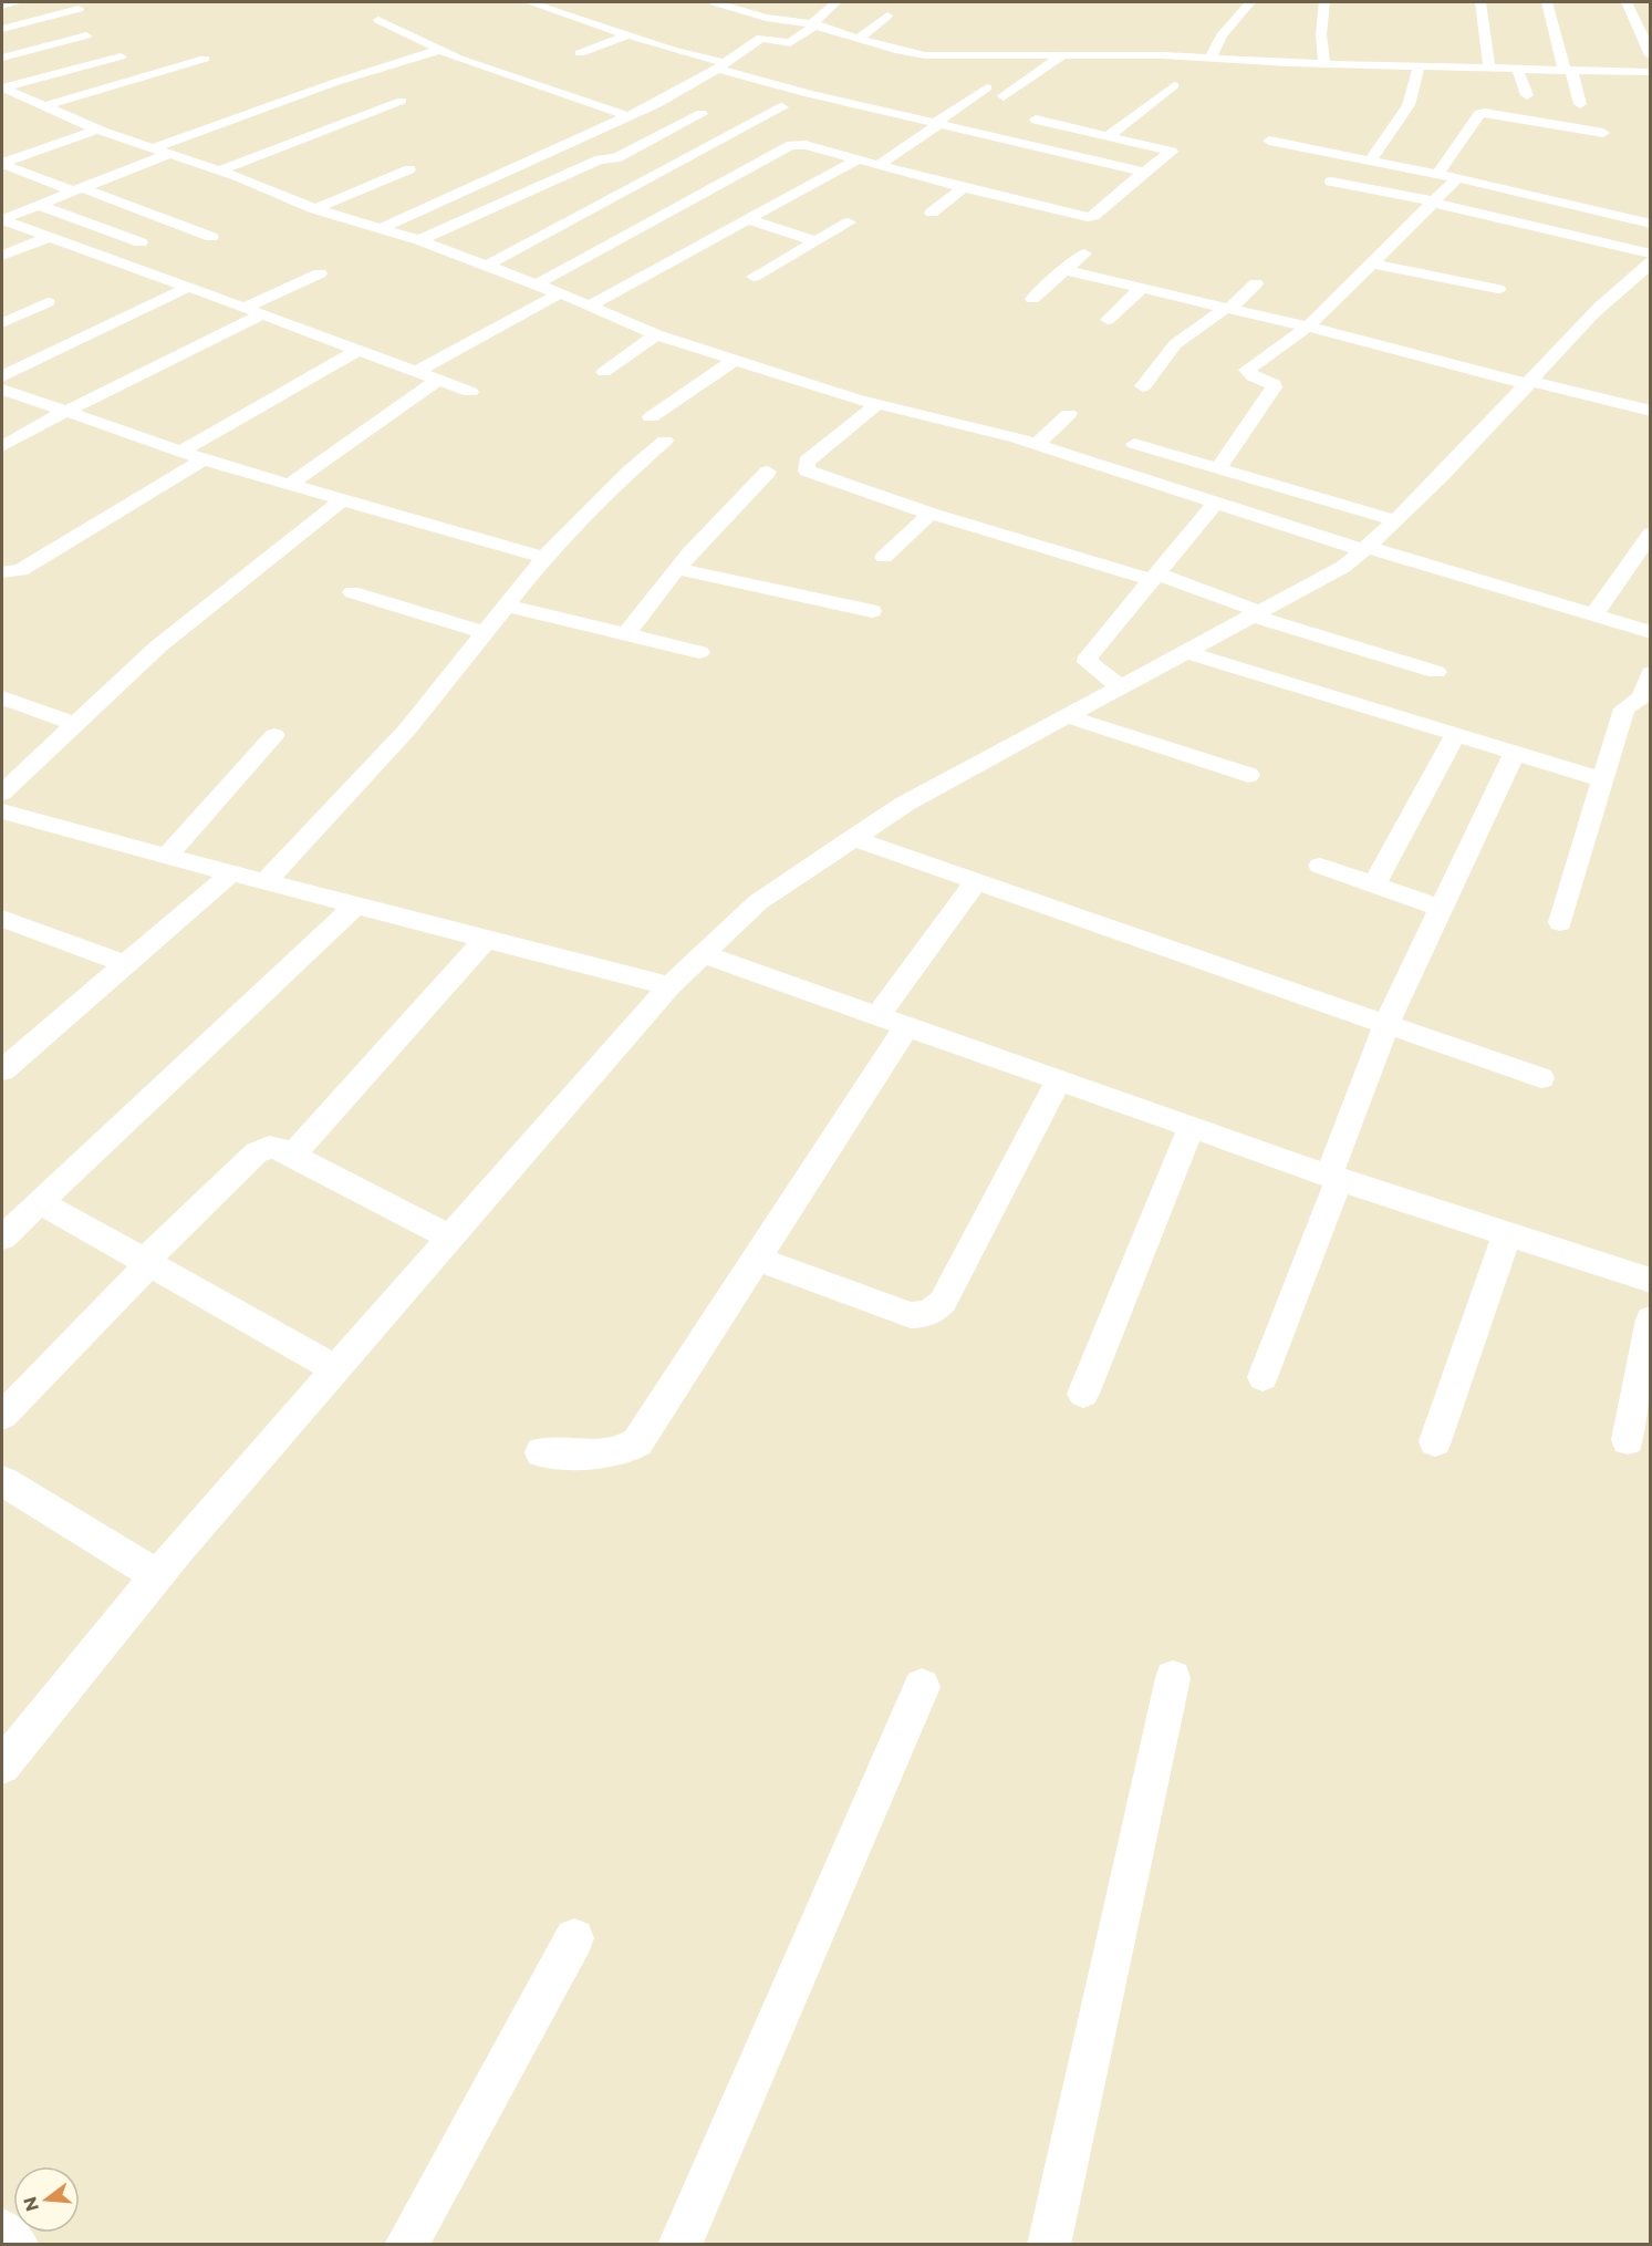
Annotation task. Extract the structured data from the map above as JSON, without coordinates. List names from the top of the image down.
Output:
{
  "north": "left"
}
